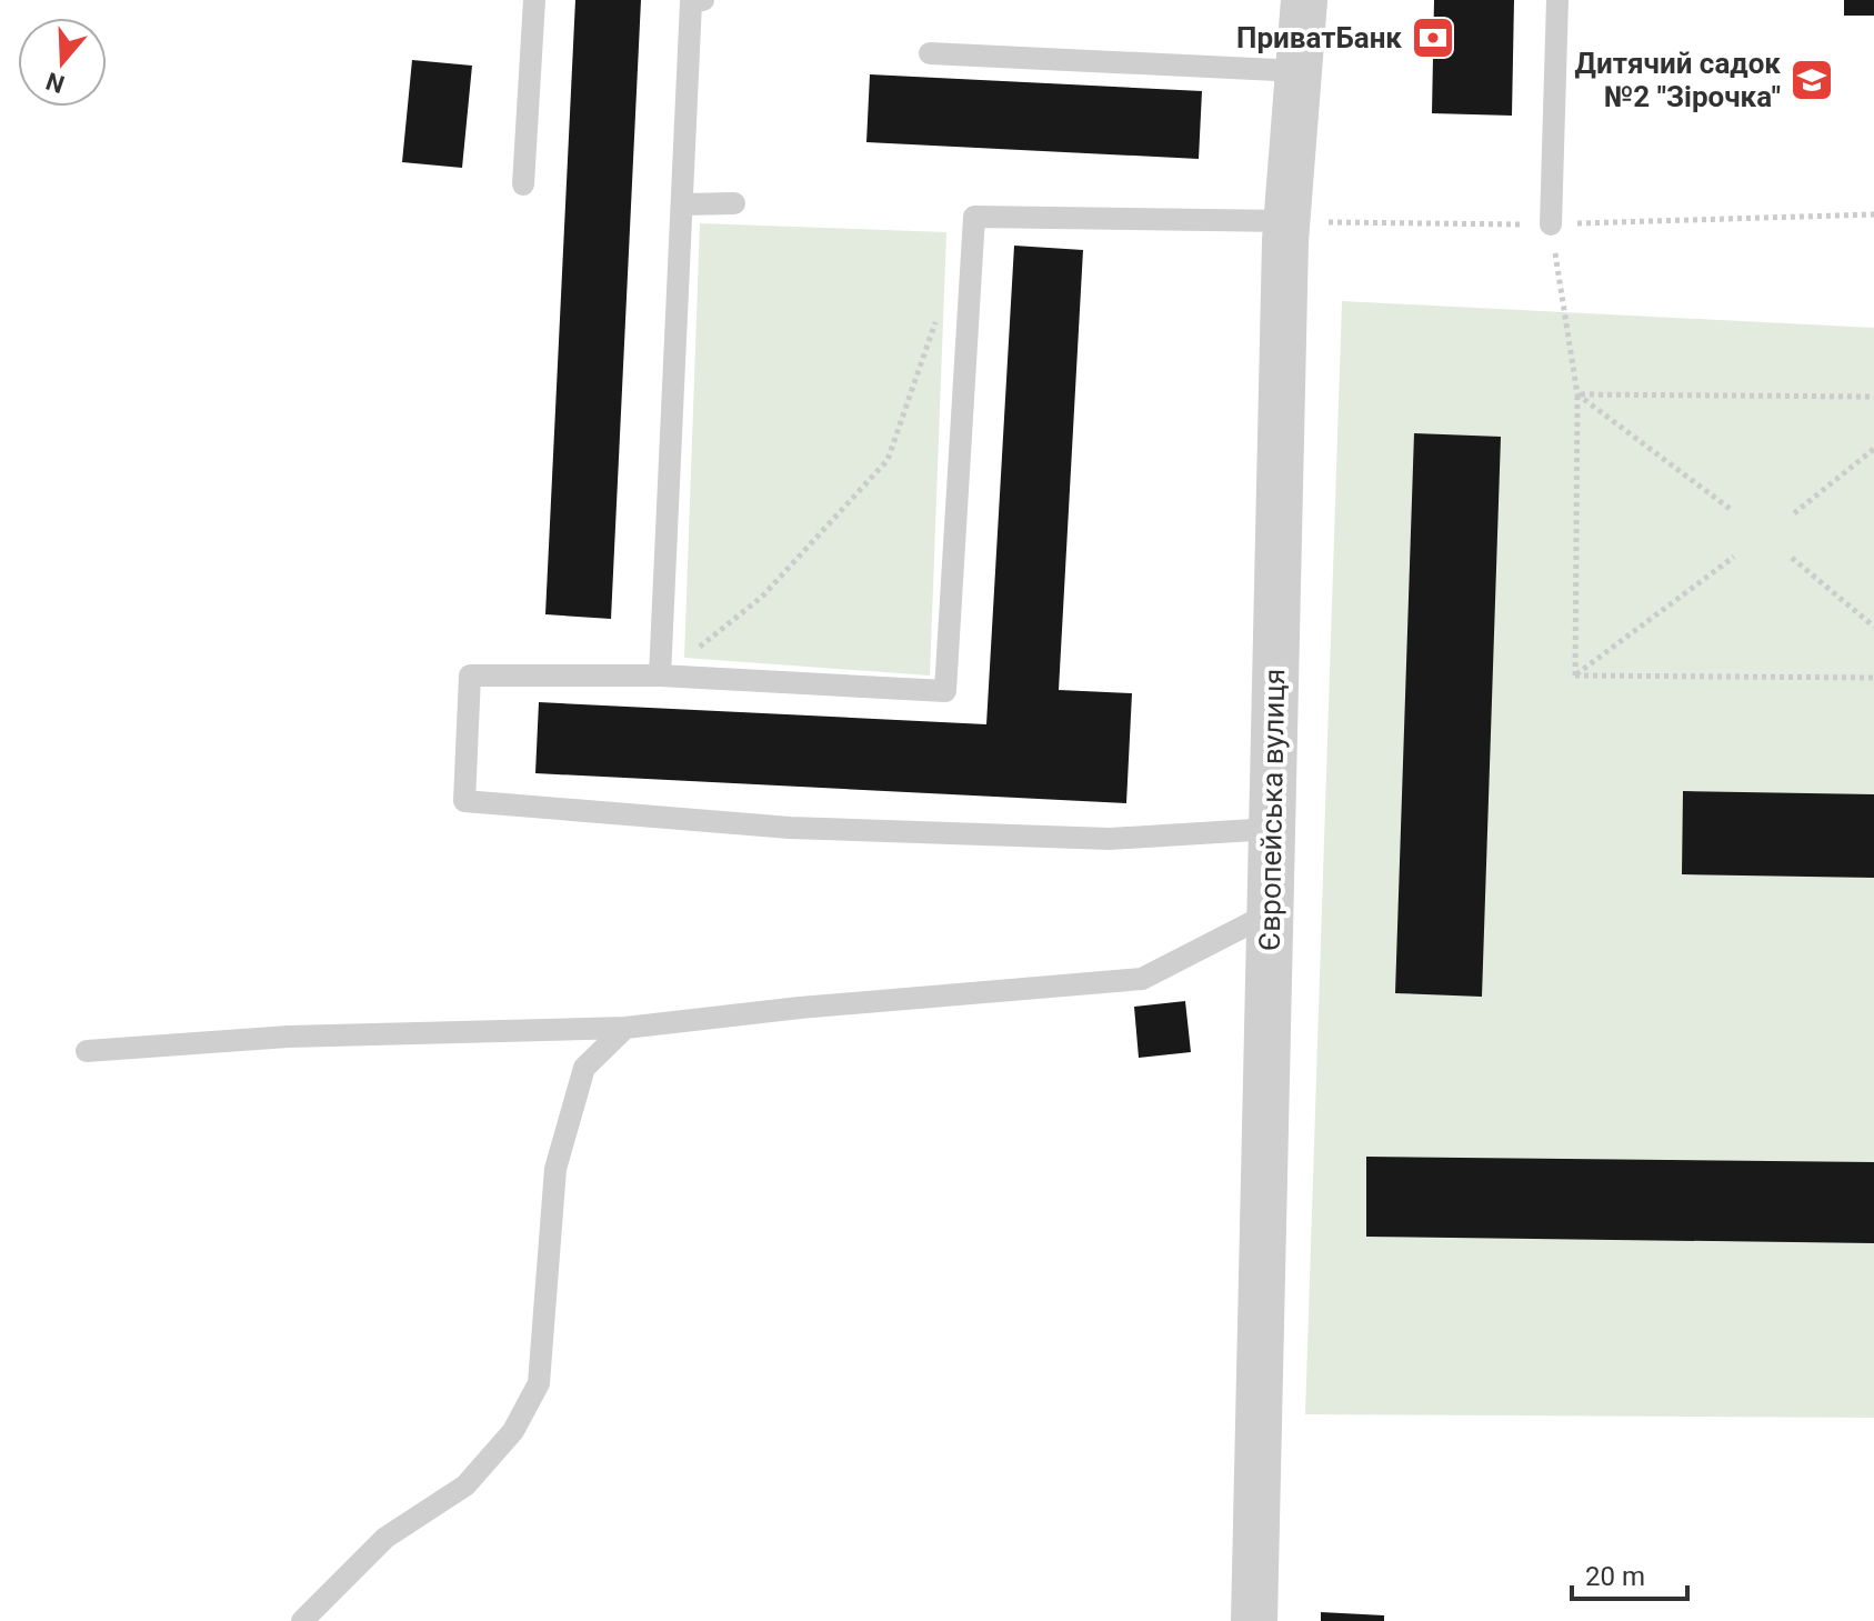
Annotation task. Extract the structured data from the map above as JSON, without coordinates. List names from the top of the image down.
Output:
{
  "streets": {
    "street": ["Європейська вулиця"]
  },
  "places": {
    "bank": ["ПриватБанк"],
    "school or university": ["Дитячий садок №2 \"Зірочка\""]
  },
  "scale_bar": "20 m",
  "north": "bottom"
}
